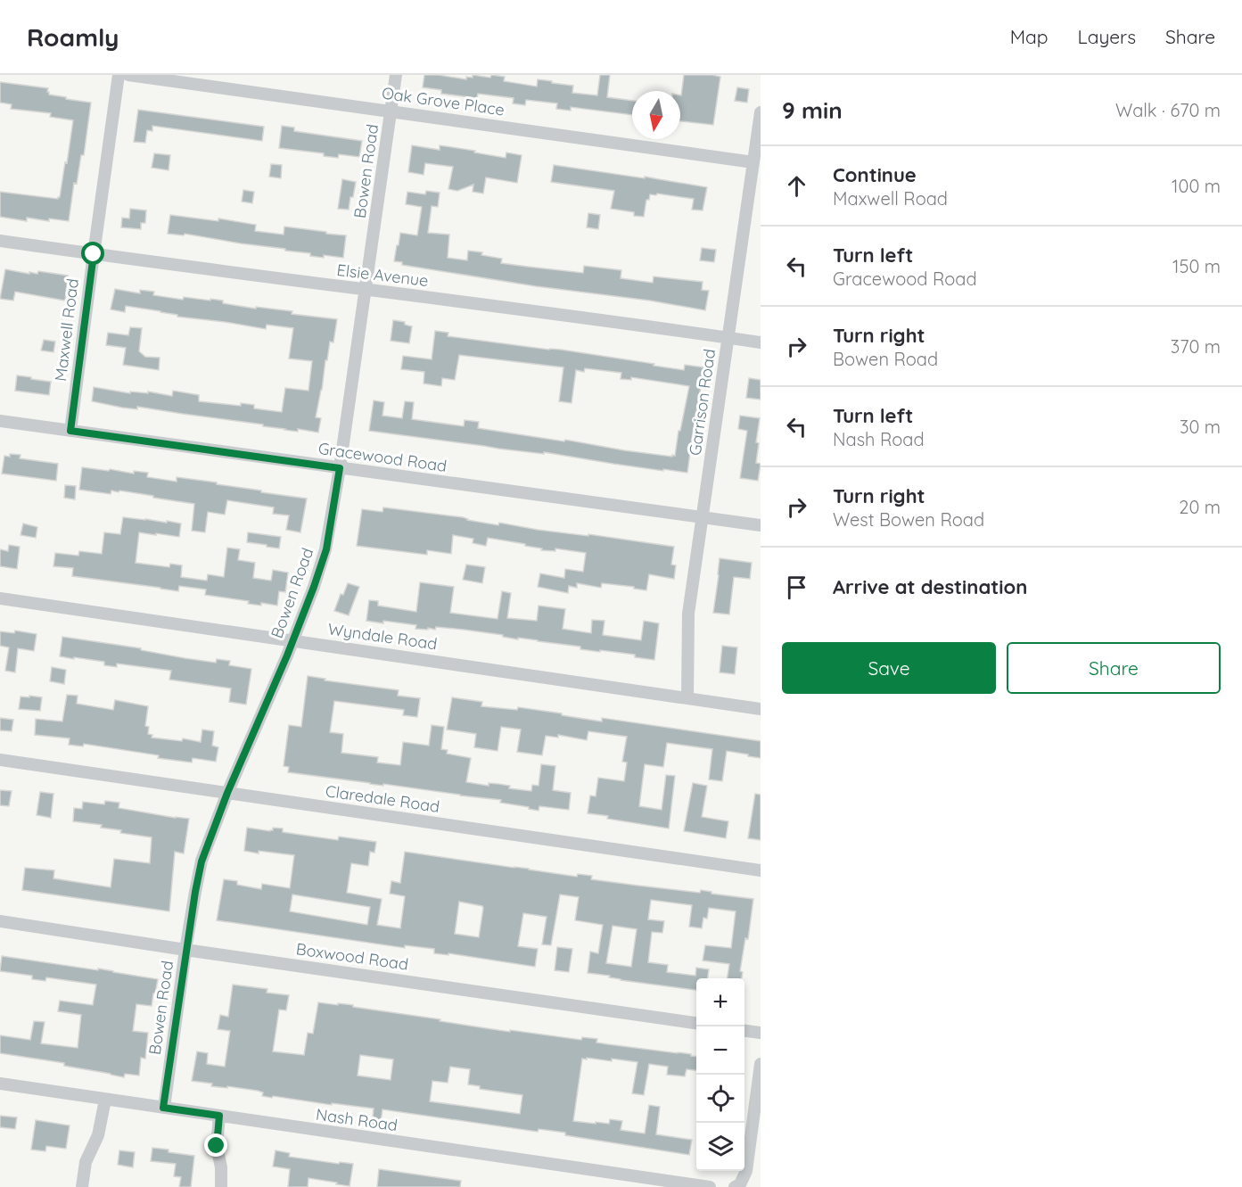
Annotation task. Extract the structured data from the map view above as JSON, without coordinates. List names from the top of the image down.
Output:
{
  "streets": {
    "street": [
      "Oak Grove Place",
      "Bowen Road",
      "Elsie Avenue",
      "Maxwell Road",
      "Garrison Road",
      "Gracewood Road",
      "Wyndale Road",
      "Claredale Road",
      "Boxwood Road",
      "Nash Road"
    ]
  },
  "crossings": [
    ["Oak Grove Place", "Bowen Road"],
    ["Oak Grove Place", "Garrison Road"],
    ["Bowen Road", "Elsie Avenue"],
    ["Bowen Road", "Gracewood Road"],
    ["Bowen Road", "Wyndale Road"],
    ["Bowen Road", "Claredale Road"],
    ["Bowen Road", "Boxwood Road"],
    ["Bowen Road", "Nash Road"],
    ["Elsie Avenue", "Maxwell Road"],
    ["Elsie Avenue", "Garrison Road"],
    ["Maxwell Road", "Gracewood Road"],
    ["Garrison Road", "Gracewood Road"],
    ["Garrison Road", "Wyndale Road"]
  ],
  "north": "bottom",
  "page": {
    "header": "Roamly",
    "nav": ["Map", "Layers", "Share"],
    "heading": ["9 min", "Walk · 670 m"],
    "list": [
      ["Continue", "Maxwell Road", "100 m"],
      ["Turn left", "Gracewood Road", "150 m"],
      ["Turn right", "Bowen Road", "370 m"],
      ["Turn left", "Nash Road", "30 m"],
      ["Turn right", "West Bowen Road", "20 m"],
      "Arrive at destination"
    ],
    "buttons": ["Save", "Share"],
    "map_buttons": ["+", "−"]
  }
}
